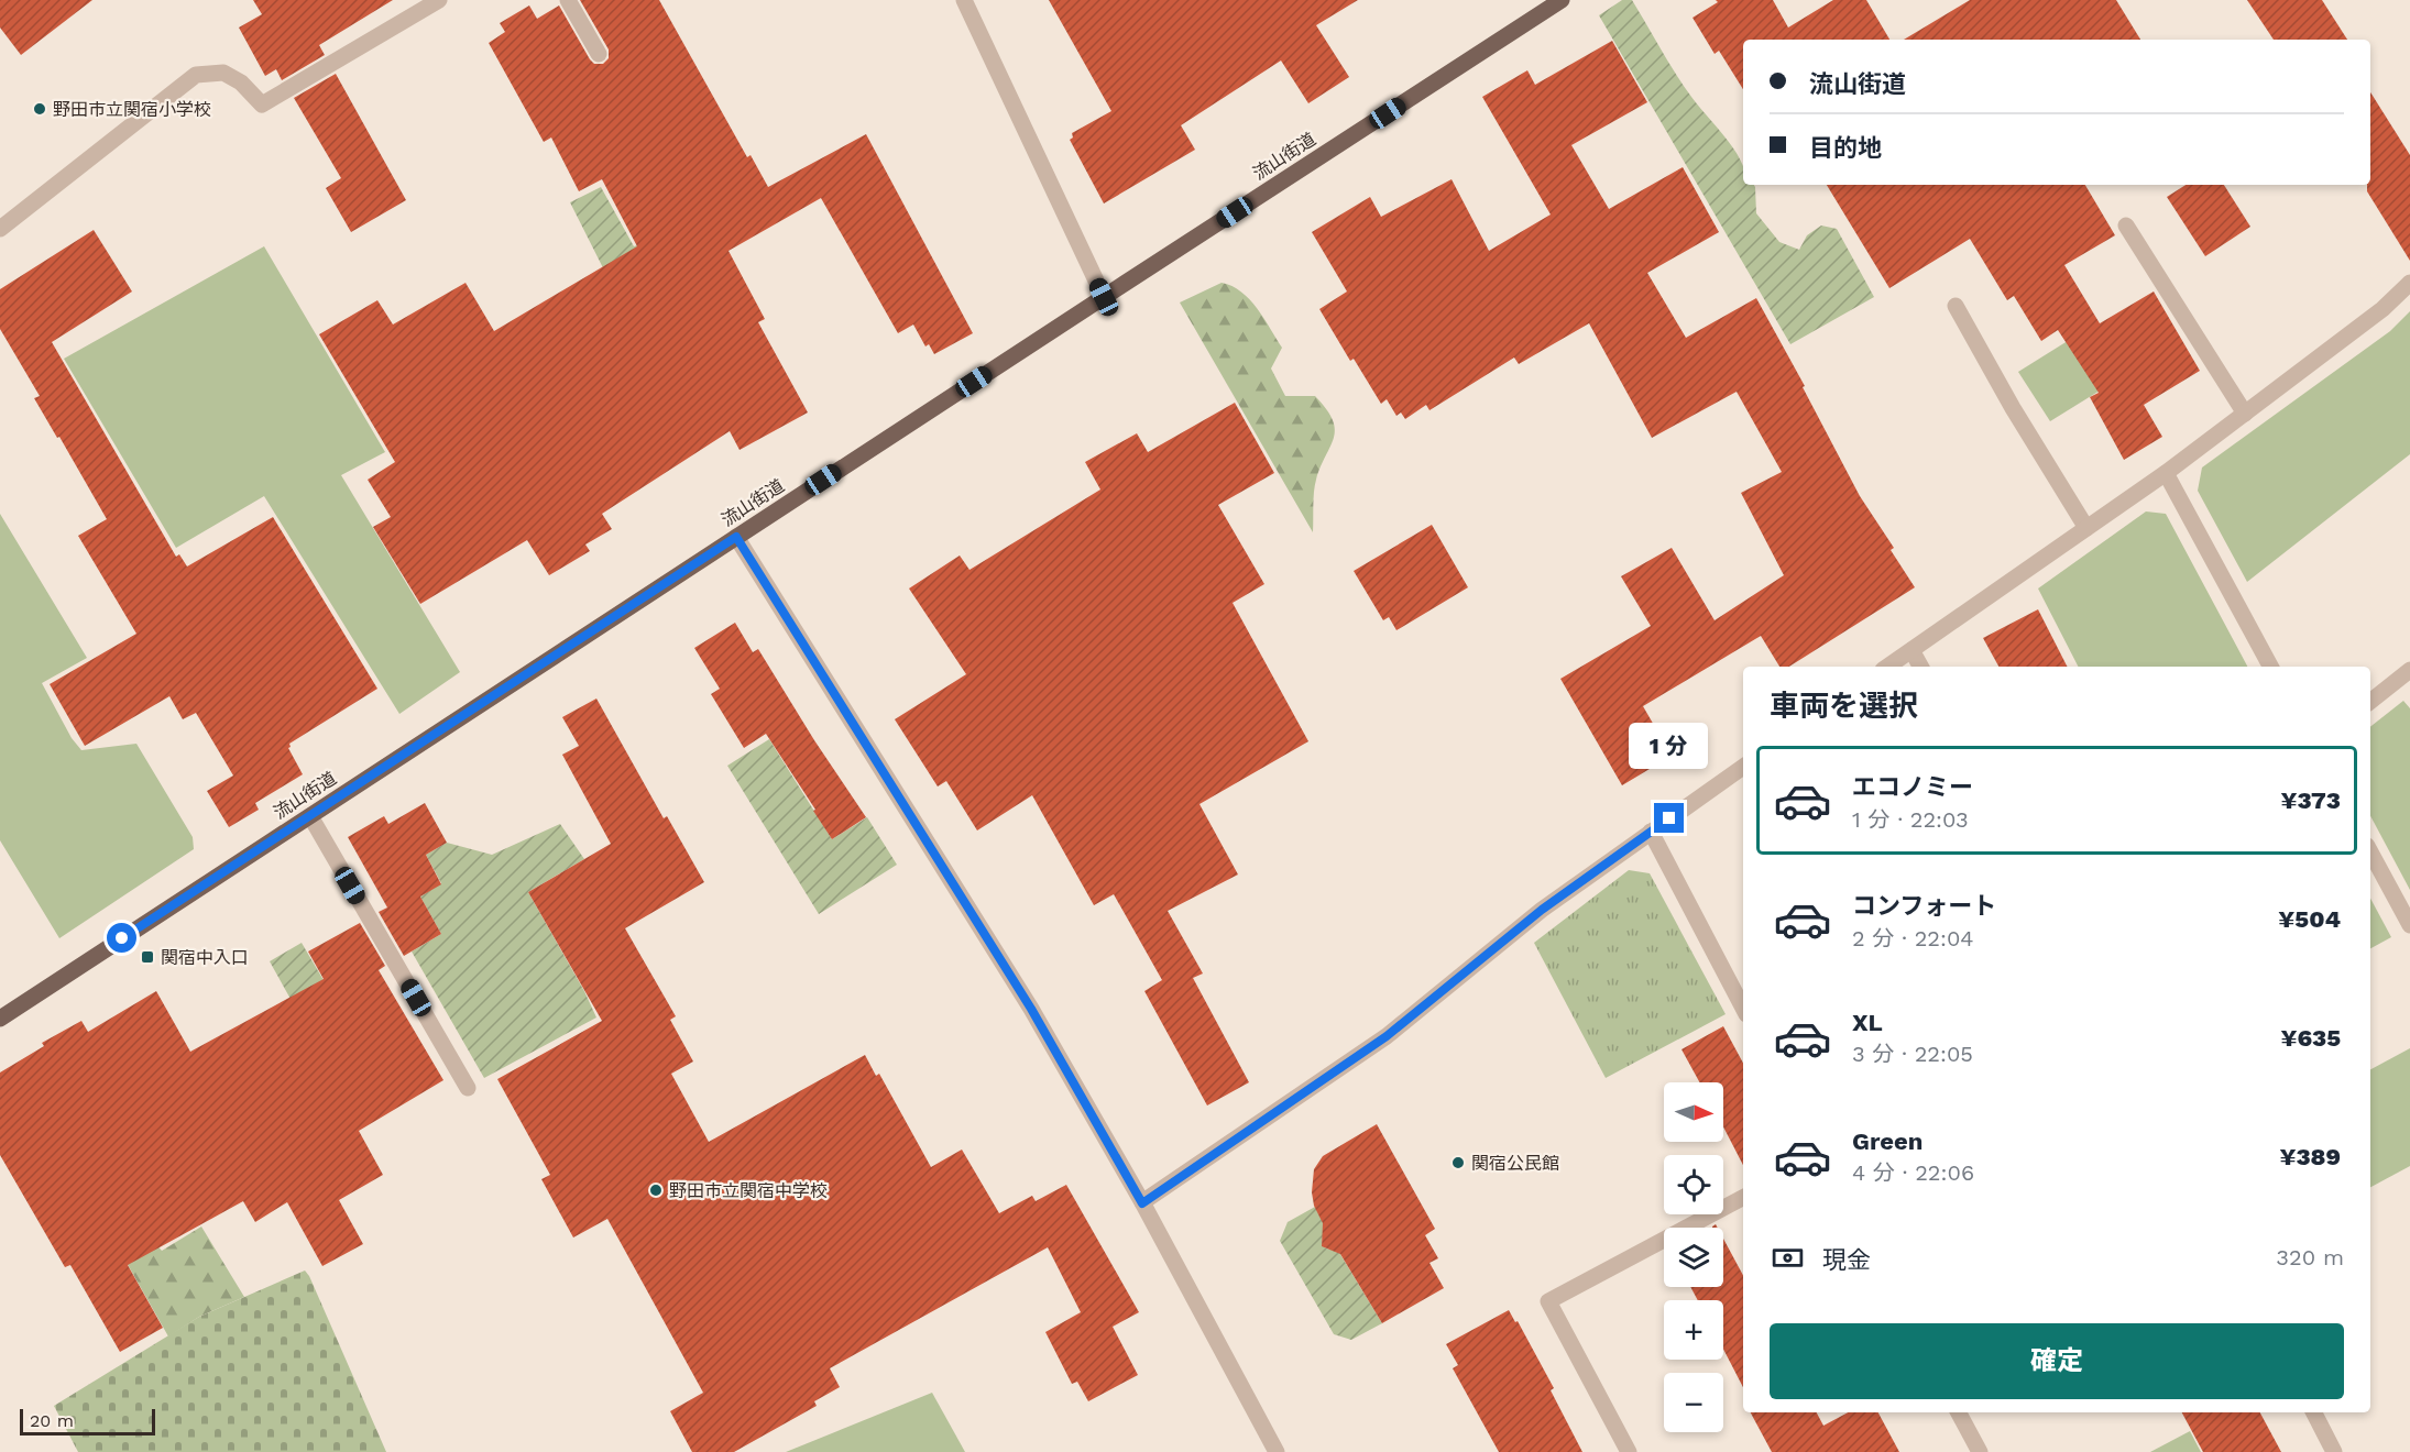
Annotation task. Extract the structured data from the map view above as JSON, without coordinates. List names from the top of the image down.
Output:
{
  "streets": {
    "main road": ["流山街道"]
  },
  "places": {
    "other": ["野田市立関宿小学校", "関宿公民館", "野田市立関宿中学校"],
    "transit": ["関宿中入口"]
  },
  "scale_bar": "20 m",
  "north": "right",
  "page": {
    "banner": ["流山街道", "目的地"],
    "heading": "車両を選択",
    "bubble": "1 分",
    "list": [
      {
        "name": "エコノミー",
        "note": "1 分 · 22:03",
        "value": "¥373"
      },
      {
        "name": "コンフォート",
        "note": "2 分 · 22:04",
        "value": "¥504"
      },
      {
        "name": "XL",
        "note": "3 分 · 22:05",
        "value": "¥635"
      },
      {
        "name": "Green",
        "note": "4 分 · 22:06",
        "value": "¥389"
      }
    ],
    "map_buttons": ["+", "−"],
    "pay": ["現金", "320 m"],
    "buttons": "確定",
    "scale": "20 m"
  }
}
